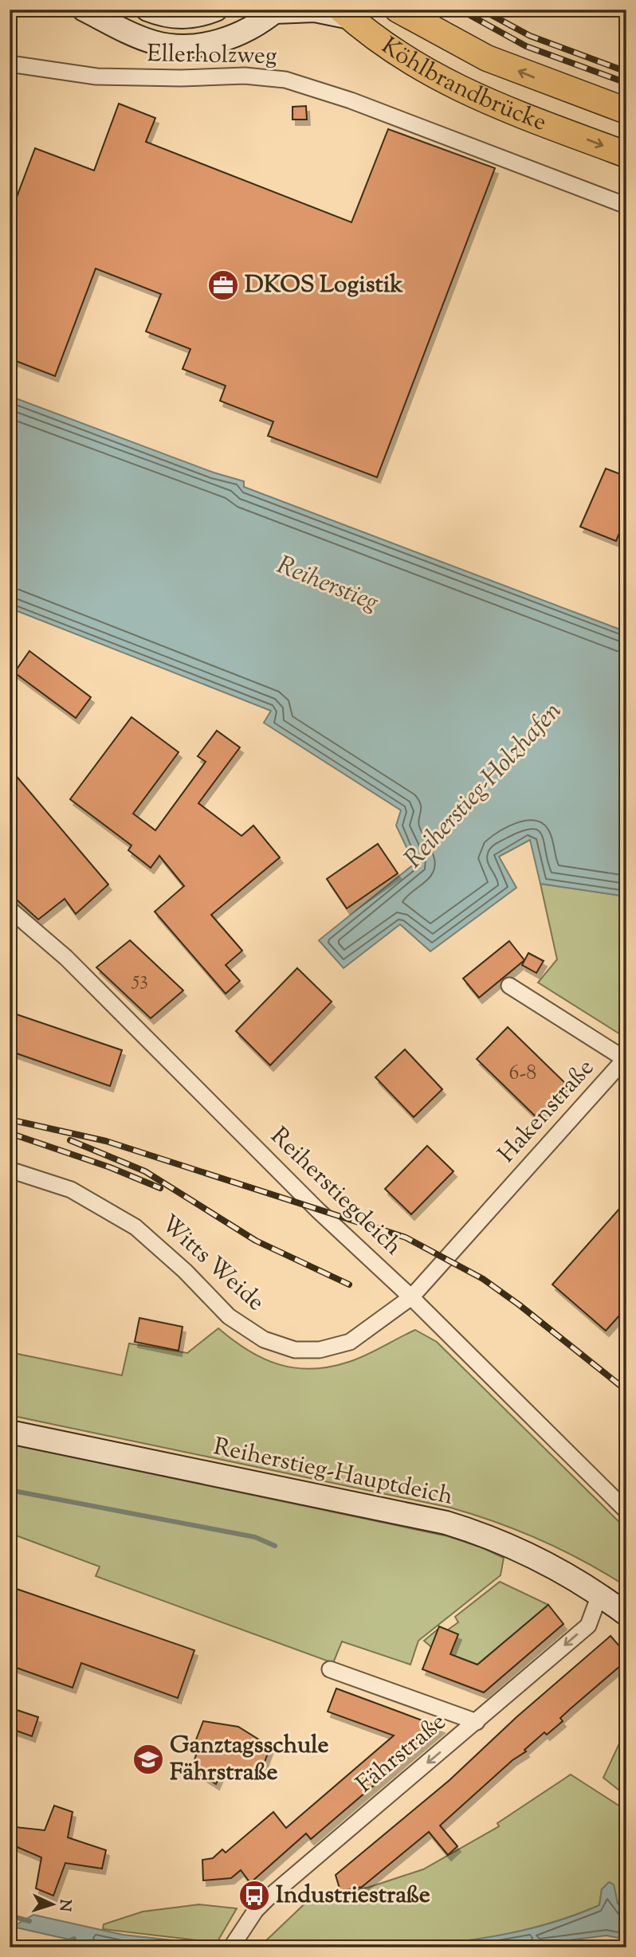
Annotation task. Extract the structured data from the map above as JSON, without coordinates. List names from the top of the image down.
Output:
{
  "streets": {
    "main road": ["Köhlbrandbrücke", "Reiherstieg-Hauptdeich"],
    "street": [
      "Ellerholzweg",
      "Hakenstraße",
      "Reiherstiegdeich",
      "Witts Weide",
      "Fährstraße"
    ]
  },
  "crossings": [
    ["Hakenstraße", "Reiherstiegdeich"],
    ["Hakenstraße", "Witts Weide"],
    ["Reiherstiegdeich", "Witts Weide"],
    ["Reiherstieg-Hauptdeich", "Fährstraße"]
  ],
  "one_way": ["Fährstraße"],
  "water": ["Reiherstieg", "Reiherstieg-Holzhafen"],
  "places": {
    "office": ["DKOS Logistik"],
    "school or university": ["Ganztagsschule Fährstraße"],
    "bus stop": ["Industriestraße"]
  },
  "house_numbers": ["53", "6-8"],
  "north": "right"
}
